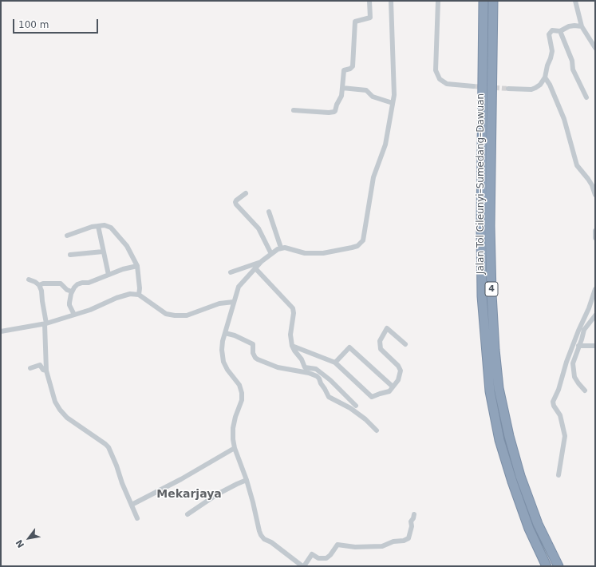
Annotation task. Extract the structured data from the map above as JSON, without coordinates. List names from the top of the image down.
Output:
{
  "streets": {
    "highway": ["Jalan Tol Cileunyi–Sumedang–Dawuan", "4"]
  },
  "districts": ["Mekarjaya"],
  "scale_bar": "100 m",
  "north": "bottom left"
}
